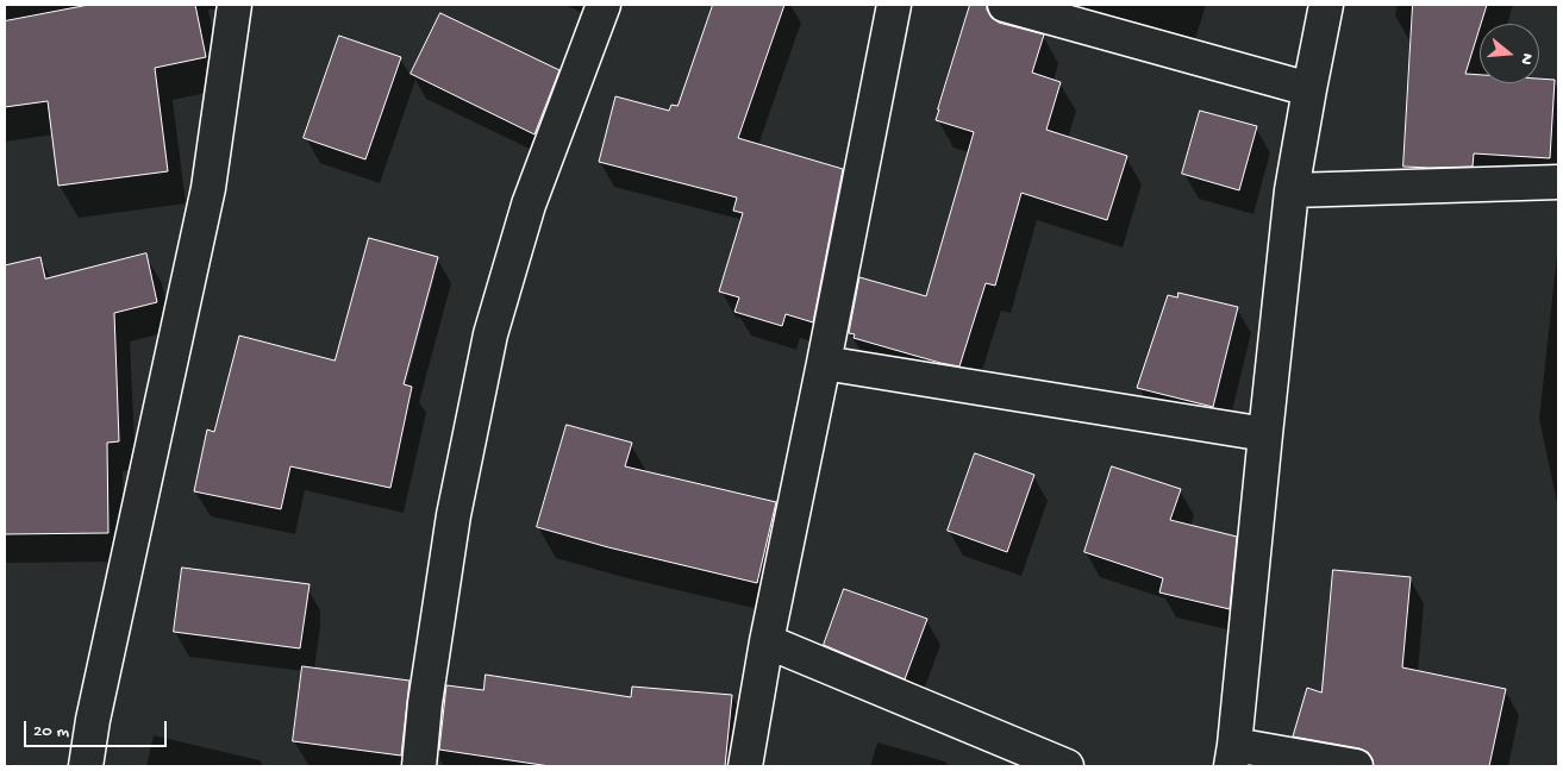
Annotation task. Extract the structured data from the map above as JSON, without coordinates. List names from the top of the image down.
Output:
{
  "scale_bar": "20 m",
  "north": "right"
}
